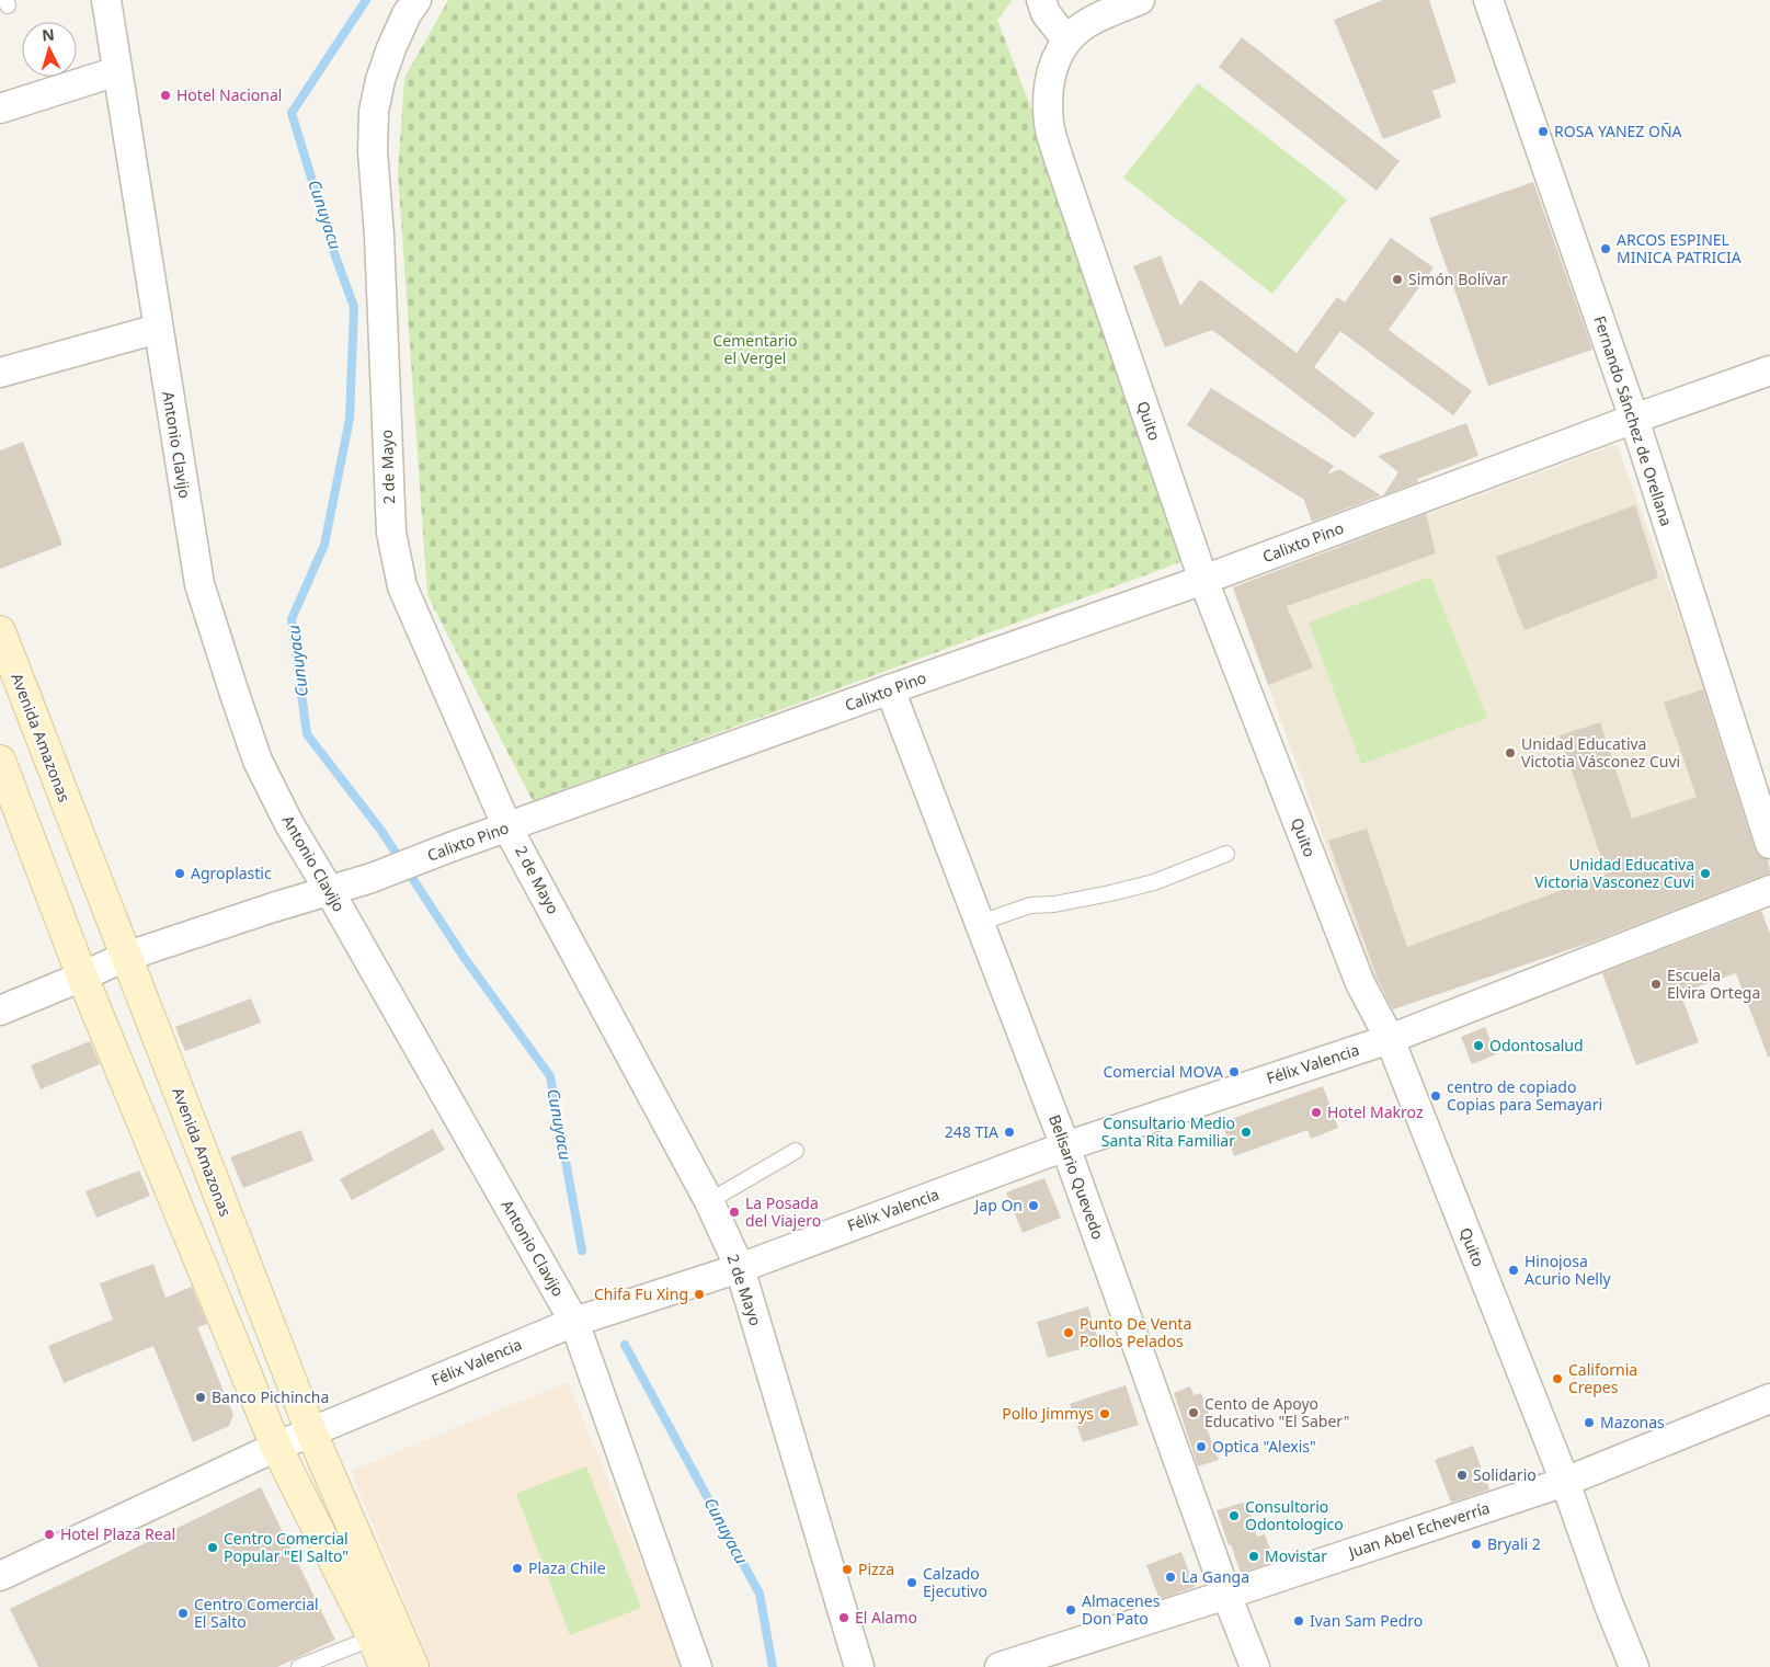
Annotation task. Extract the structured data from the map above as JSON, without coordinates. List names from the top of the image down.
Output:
{
  "streets": {
    "main road": ["Avenida Amazonas"],
    "street": [
      "Quito",
      "Fernando Sánchez de Orellana",
      "Antonio Clavijo",
      "2 de Mayo",
      "Calixto Pino",
      "Félix Valencia",
      "Belisario Quevedo",
      "Juan Abel Echeverría"
    ]
  },
  "crossings": [
    ["Quito", "Calixto Pino"],
    ["Quito", "Félix Valencia"],
    ["Quito", "Juan Abel Echeverría"],
    ["Fernando Sánchez de Orellana", "Calixto Pino"],
    ["Antonio Clavijo", "Calixto Pino"],
    ["Antonio Clavijo", "Félix Valencia"],
    ["2 de Mayo", "Calixto Pino"],
    ["2 de Mayo", "Félix Valencia"],
    ["Calixto Pino", "Avenida Amazonas"],
    ["Calixto Pino", "Belisario Quevedo"],
    ["Avenida Amazonas", "Félix Valencia"],
    ["Félix Valencia", "Belisario Quevedo"],
    ["Belisario Quevedo", "Juan Abel Echeverría"]
  ],
  "water": ["Cunuyacu"],
  "parks": ["Cementario el Vergel"],
  "places": [
    "Hotel Nacional",
    "ROSA YANEZ OÑA",
    "ARCOS ESPINEL MINICA PATRICIA",
    "Simón Bolívar",
    "Unidad Educativa Victotia Vásconez Cuvi",
    "Agroplastic",
    "Unidad Educativa Victoria Vasconez Cuvi",
    "Escuela Elvira Ortega",
    "Odontosalud",
    "Comercial MOVA",
    "centro de copiado Copias para Semayari",
    "Hotel Makroz",
    "248 TIA",
    "Consultario Medio Santa Rita Familiar",
    "Jap On",
    "La Posada del Viajero",
    "Hinojosa Acurio Nelly",
    "Chifa Fu Xing",
    "Punto De Venta Pollos Pelados",
    "California Crepes",
    "Banco Pichincha",
    "Cento de Apoyo Educativo \"El Saber\"",
    "Pollo Jimmys",
    "Mazonas",
    "Optica \"Alexis\"",
    "Solidario",
    "Consultorio Odontologico",
    "Hotel Plaza Real",
    "Bryali 2",
    "Centro Comercial Popular \"El Salto\"",
    "Movistar",
    "Plaza Chile",
    "Pizza",
    "La Ganga",
    "Calzado Ejecutivo",
    "Almacenes Don Pato",
    "Centro Comercial El Salto",
    "El Alamo",
    "Ivan Sam Pedro"
  ],
  "north": "top"
}
